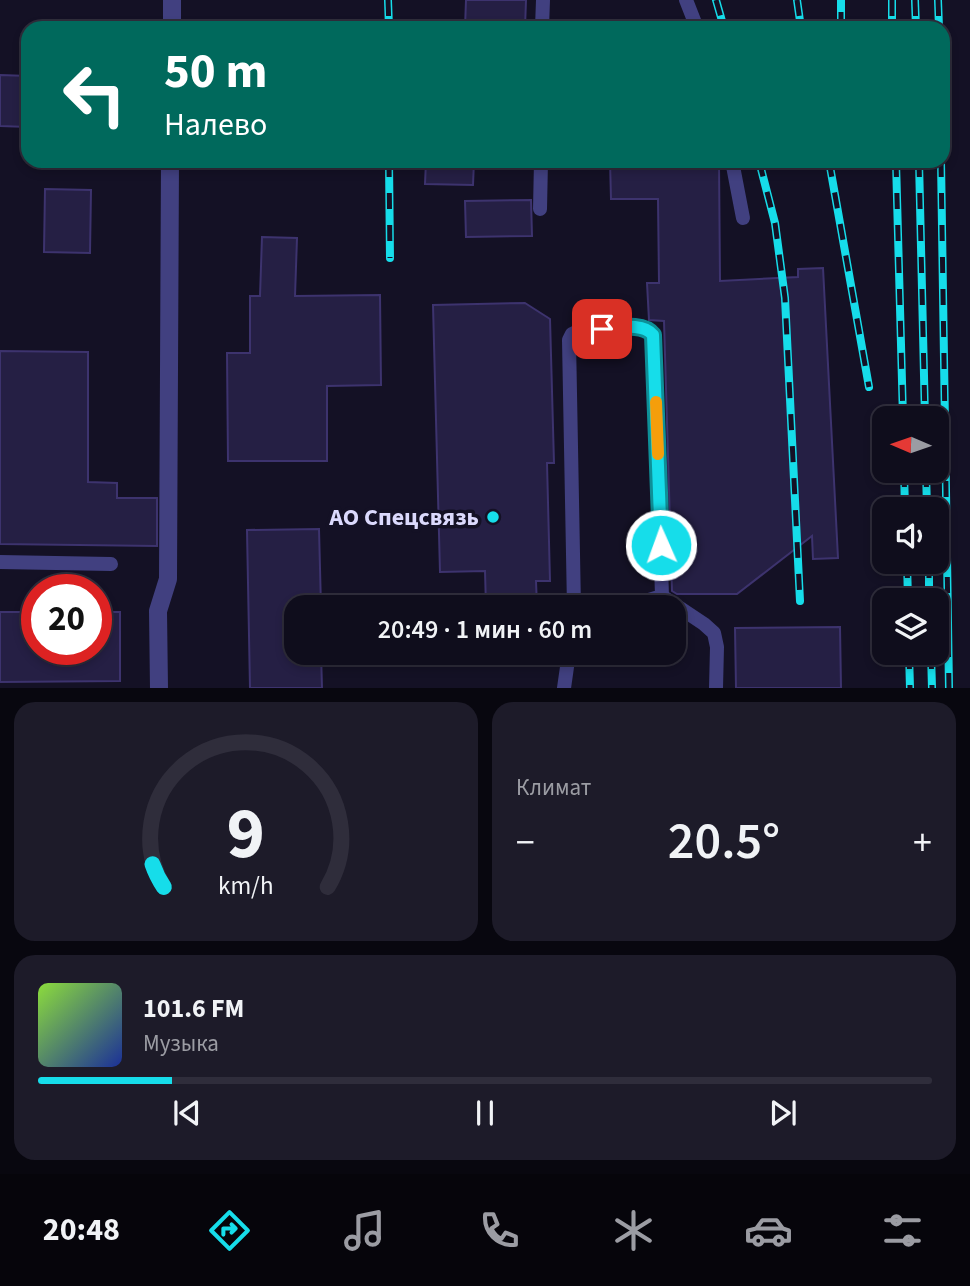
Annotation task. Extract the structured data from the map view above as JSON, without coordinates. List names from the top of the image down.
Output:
{
  "places": ["АО Спецсвязь"],
  "north": "left",
  "page": {
    "turn": ["50 m", "Налево"],
    "limit": "20",
    "trip": "20:49 · 1 мин · 60 m",
    "tile": "Климат",
    "heat": ["−", "20.5°", "+"],
    "song": ["101.6 FM", "Музыка"],
    "tabs": "20:48",
    "gauge": ["9", "km/h"]
  }
}
